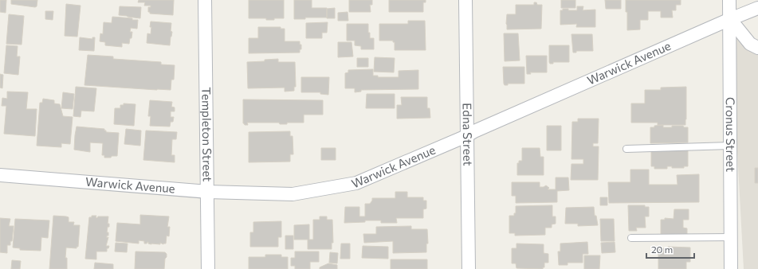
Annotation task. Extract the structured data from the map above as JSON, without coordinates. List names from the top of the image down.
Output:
{
  "streets": {
    "street": [
      "Warwick Avenue",
      "Templeton Street",
      "Edna Street",
      "Cronus Street"
    ]
  },
  "crossings": [
    ["Warwick Avenue", "Templeton Street"],
    ["Warwick Avenue", "Edna Street"],
    ["Warwick Avenue", "Cronus Street"]
  ],
  "scale_bar": "20 m"
}
